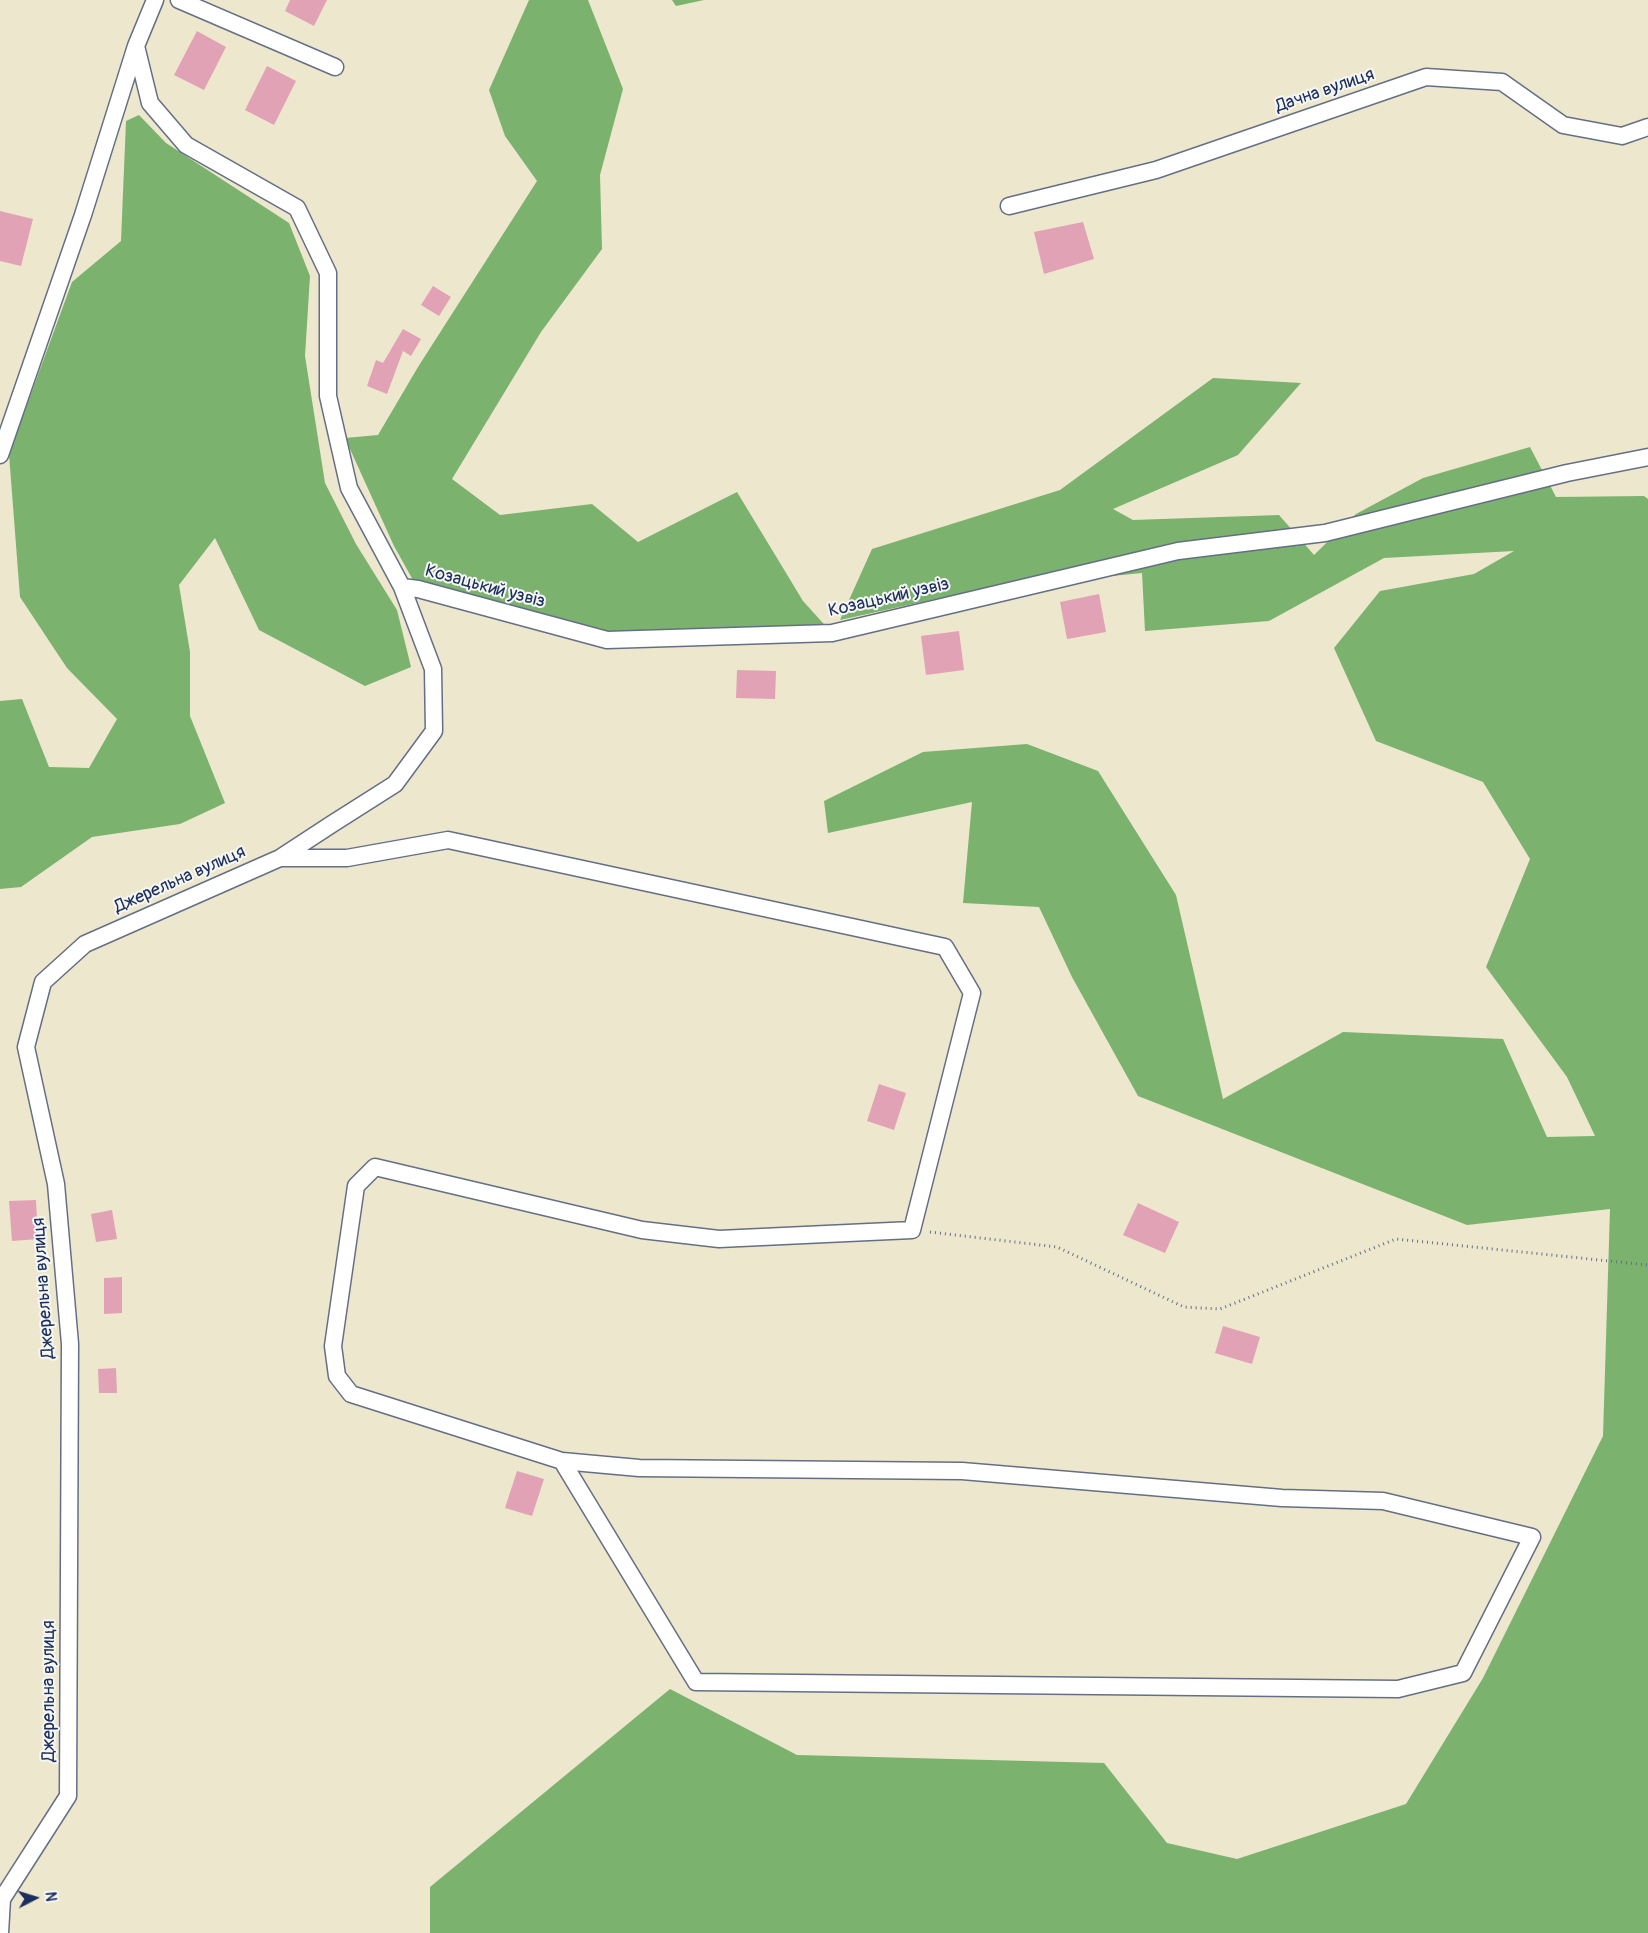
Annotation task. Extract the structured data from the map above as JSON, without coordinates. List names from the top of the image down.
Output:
{
  "streets": {
    "street": ["Дачна вулиця", "Козацький узвіз", "Джерельна вулиця"]
  },
  "crossings": [
    ["Козацький узвіз", "Джерельна вулиця"]
  ],
  "north": "right"
}
